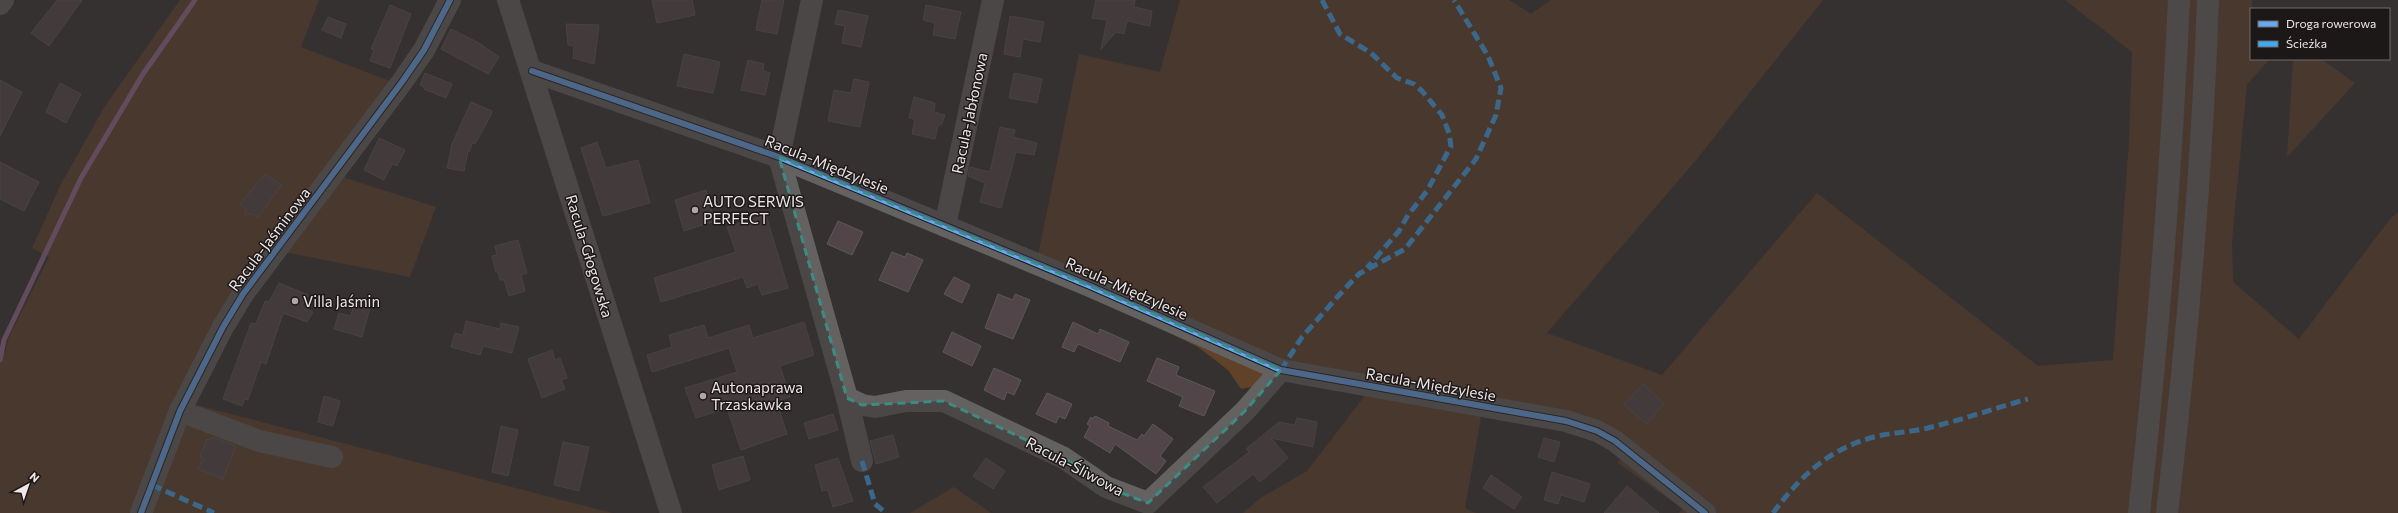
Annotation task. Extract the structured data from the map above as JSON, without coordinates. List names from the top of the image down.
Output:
{
  "streets": {
    "street": [
      "Racula-Jabłonowa",
      "Racula-Międzylesie",
      "Racula-Jaśminowa",
      "Racula-Głogowska",
      "Racula-Śliwowa"
    ]
  },
  "crossings": [
    ["Racula-Jabłonowa", "Racula-Międzylesie"],
    ["Racula-Międzylesie", "Racula-Głogowska"],
    ["Racula-Międzylesie", "Racula-Śliwowa"]
  ],
  "places": ["AUTO SERWIS PERFECT", "Villa Jaśmin", "Autonaprawa Trzaskawka"],
  "legend": ["Droga rowerowa", "Ścieżka"],
  "north": "top right"
}
